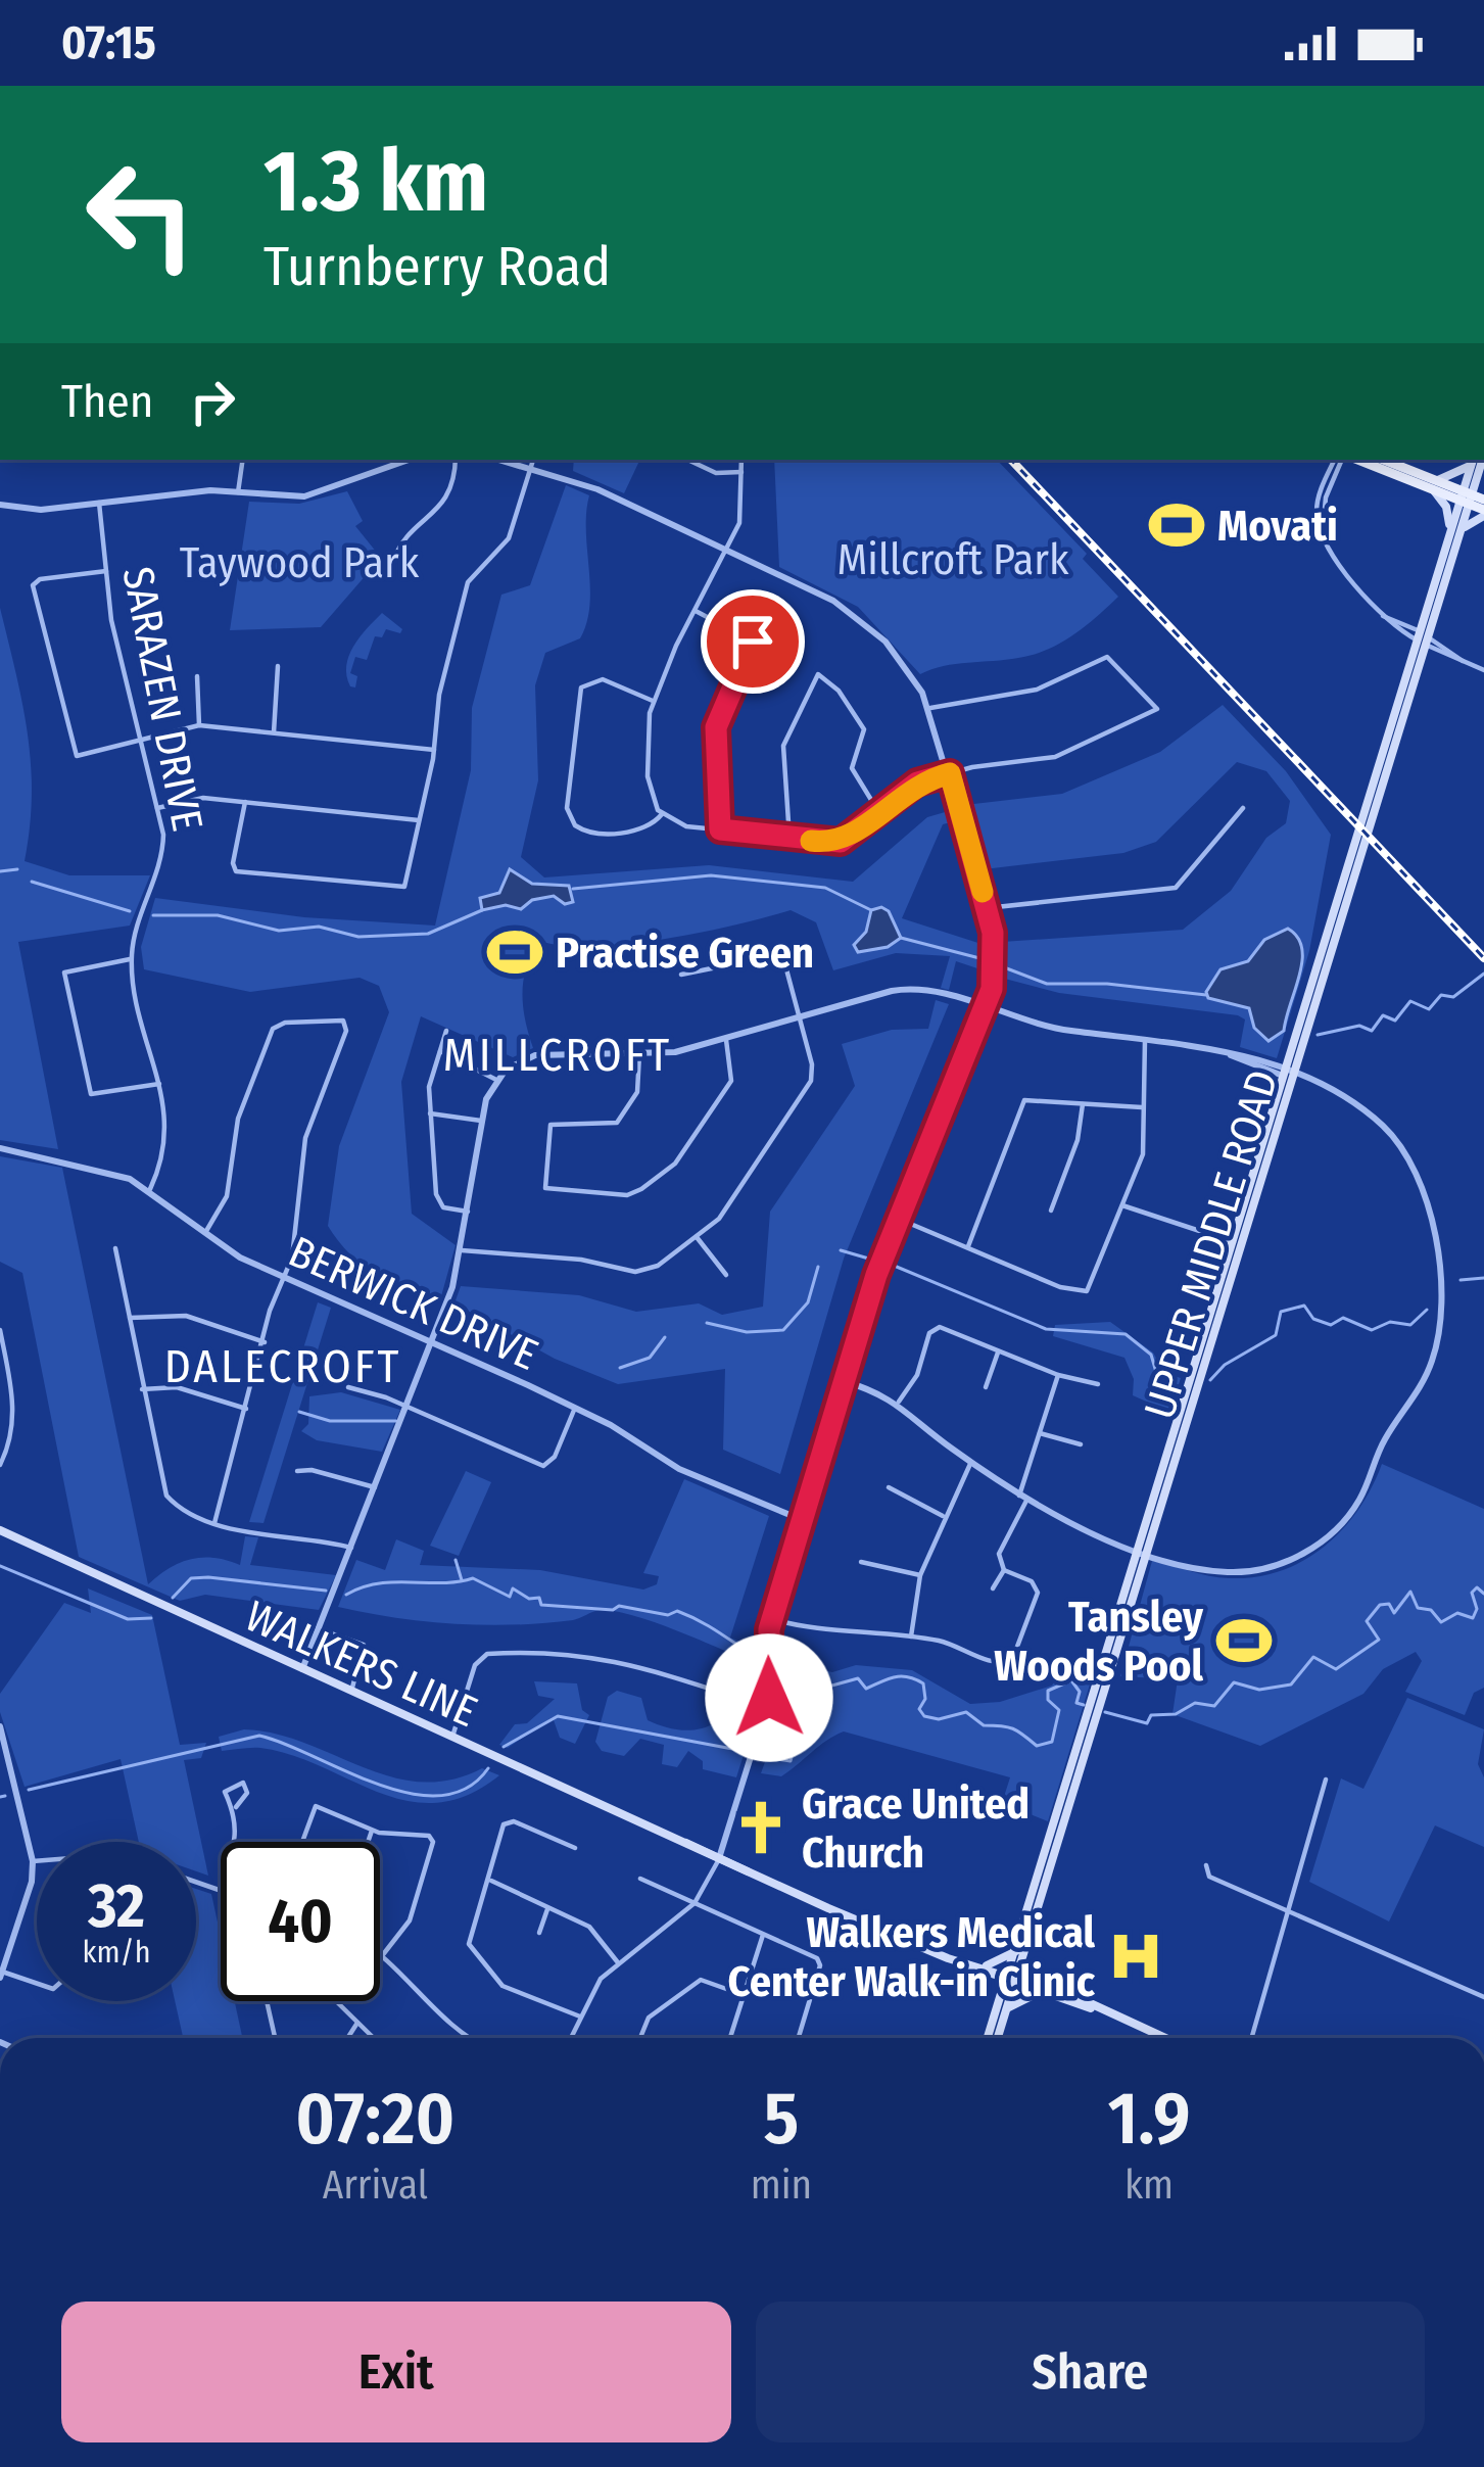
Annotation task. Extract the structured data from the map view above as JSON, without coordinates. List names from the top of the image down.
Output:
{
  "streets": {
    "main road": ["UPPER MIDDLE ROAD", "WALKERS LINE"],
    "street": ["SARAZEN DRIVE", "BERWICK DRIVE"]
  },
  "crossings": [
    ["UPPER MIDDLE ROAD", "WALKERS LINE"]
  ],
  "districts": ["MILLCROFT", "DALECROFT"],
  "parks": ["Millcroft Park", "Taywood Park"],
  "places": {
    "sports": ["Movati", "Practise Green", "Tansley Woods Pool"],
    "church": ["Grace United Church"],
    "hospital": ["Walkers Medical Center Walk-in Clinic"]
  },
  "page": {
    "status": "07:15",
    "turn": ["1.3 km", "Turnberry Road"],
    "then": "Then",
    "speed": "32 km/h",
    "limit": "40",
    "eta": [
      "07:20",
      "Arrival",
      "5",
      "min",
      "1.9",
      "km"
    ],
    "buttons": ["Exit", "Share"]
  }
}
